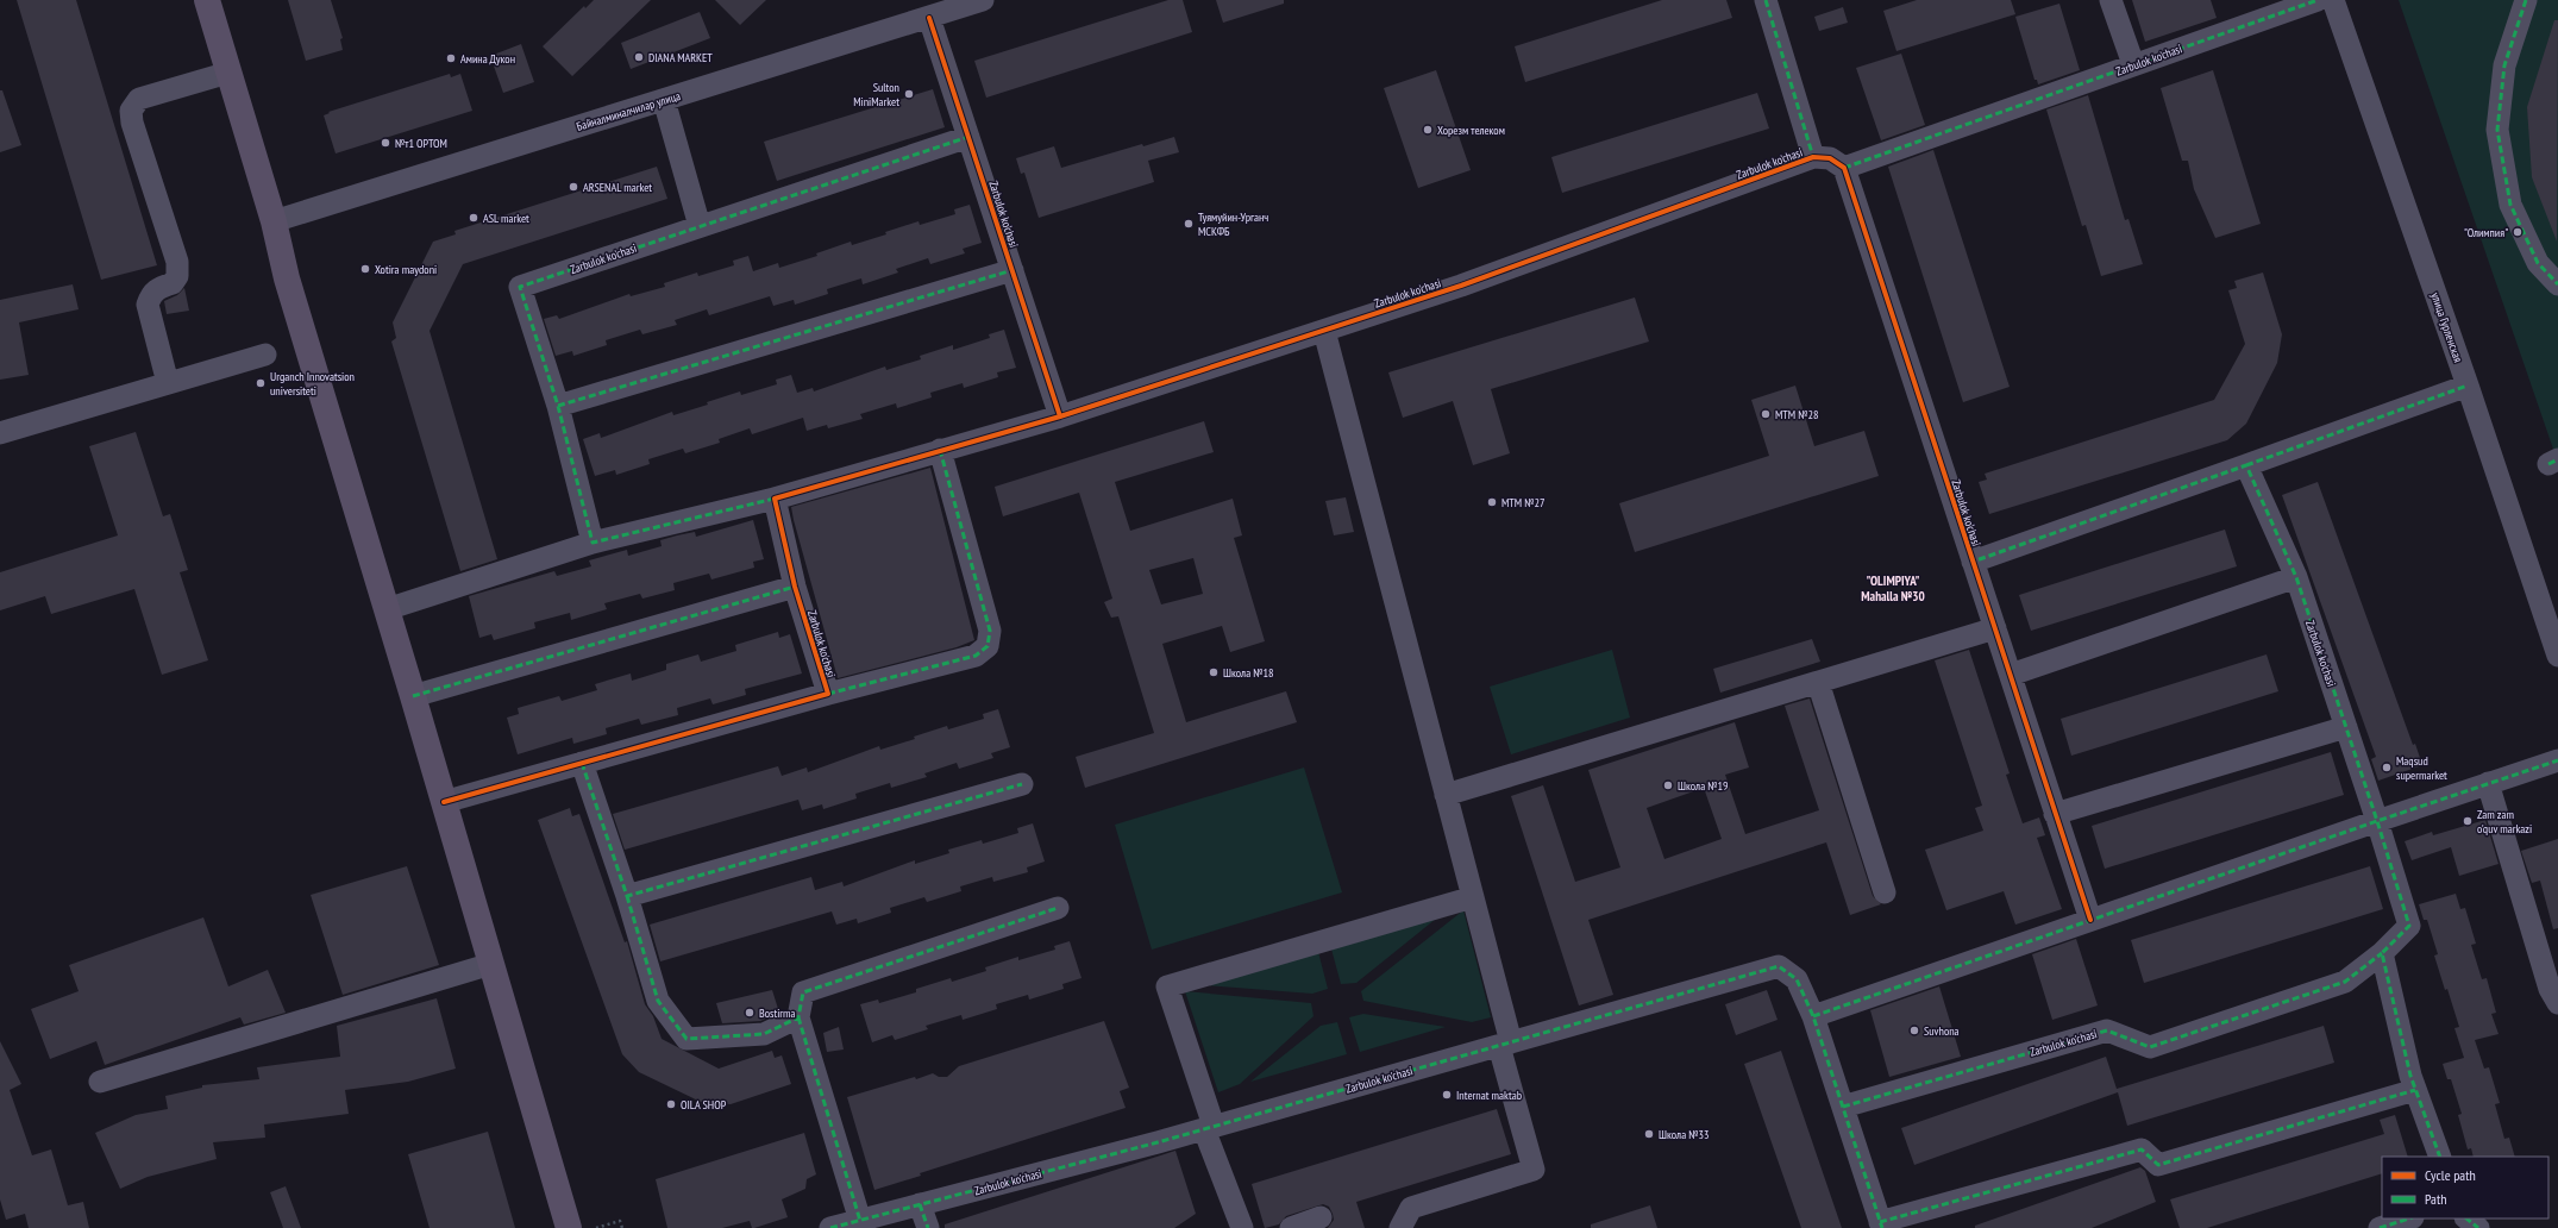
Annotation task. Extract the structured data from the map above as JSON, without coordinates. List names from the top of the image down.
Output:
{
  "streets": {
    "street": ["Zarbulok ko'chasi", "Байналминалчилар улица", "улица Гурленская"]
  },
  "crossings": [
    ["Zarbulok ko'chasi", "Байналминалчилар улица"]
  ],
  "districts": ["\"OLIMPIYA\" Mahalla №30"],
  "places": [
    "DIANA MARKET",
    "Амина Дукон",
    "Sulton MiniMarket",
    "Хорезм телеком",
    "№т1 OPTOM",
    "ARSENAL market",
    "ASL market",
    "Туямуйин-Урганч МСКФБ",
    "\"Олимпия\"",
    "Xotira maydoni",
    "Urganch Innovatsion universiteti",
    "MTM №28",
    "MTM №27",
    "Школа №18",
    "Maqsud supermarket",
    "Школа №19",
    "Zam zam o'quv markazi",
    "Bostirma",
    "Suvhona",
    "Internat maktab",
    "OILA SHOP",
    "Школа №33"
  ],
  "legend": ["Cycle path", "Path"]
}
